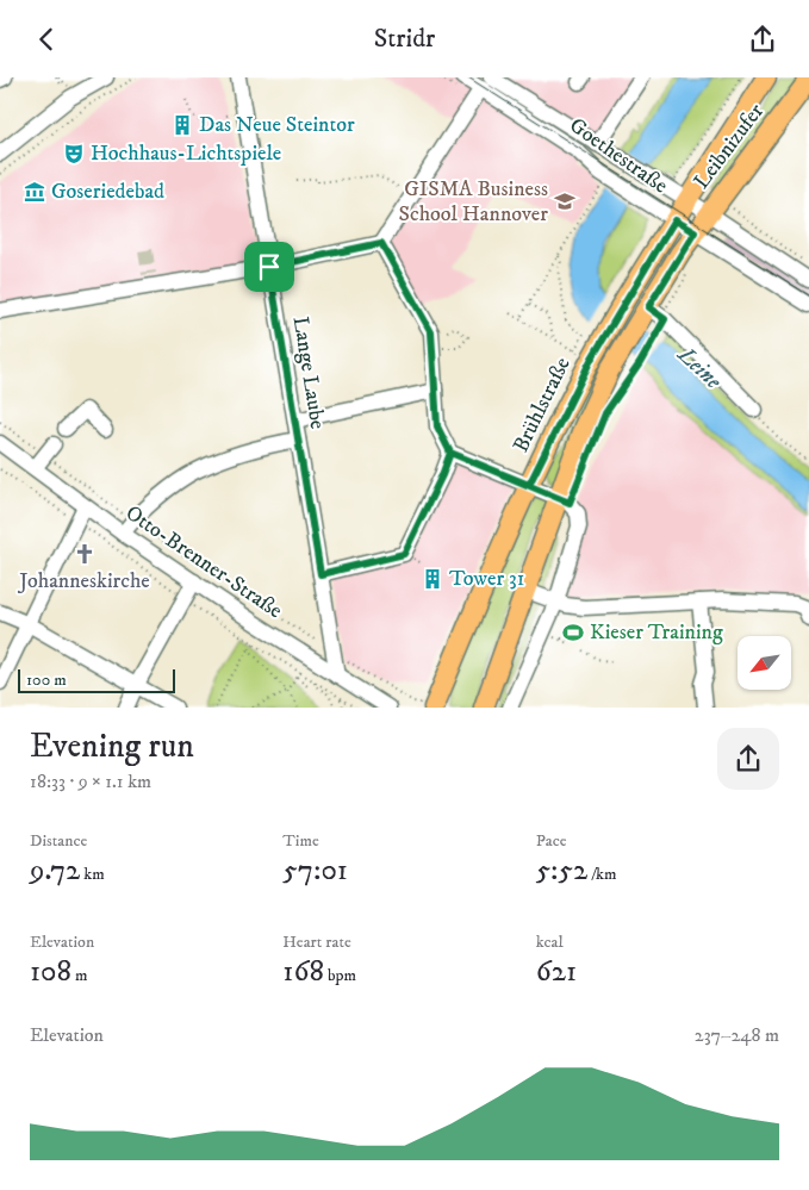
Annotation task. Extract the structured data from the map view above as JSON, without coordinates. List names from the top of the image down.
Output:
{
  "streets": {
    "main road": ["Leibnizufer", "Brühlstraße"],
    "street": ["Goethestraße", "Lange Laube", "Otto-Brenner-Straße"]
  },
  "crossings": [
    ["Leibnizufer", "Goethestraße"],
    ["Leibnizufer", "Brühlstraße"],
    ["Goethestraße", "Brühlstraße"],
    ["Lange Laube", "Otto-Brenner-Straße"]
  ],
  "water": ["Leine"],
  "places": {
    "building": ["Das Neue Steintor", "Tower 31"],
    "theatre": ["Hochhaus-Lichtspiele"],
    "museum": ["Goseriedebad"],
    "school or university": ["GISMA Business School Hannover"],
    "church": ["Johanneskirche"],
    "sports": ["Kieser Training"]
  },
  "scale_bar": "100 m",
  "north": "bottom left",
  "page": {
    "header": "Stridr",
    "scale": "100 m",
    "heading": ["Evening run", "18:33 · 9 × 1.1 km"],
    "stats": [
      ["Distance", "9.72 km"],
      ["Time", "57:01"],
      ["Pace", "5:52 /km"],
      ["Elevation", "108 m"],
      ["Heart rate", "168 bpm"],
      ["kcal", "621"]
    ],
    "chart": ["Elevation", "237–248 m"]
  }
}
